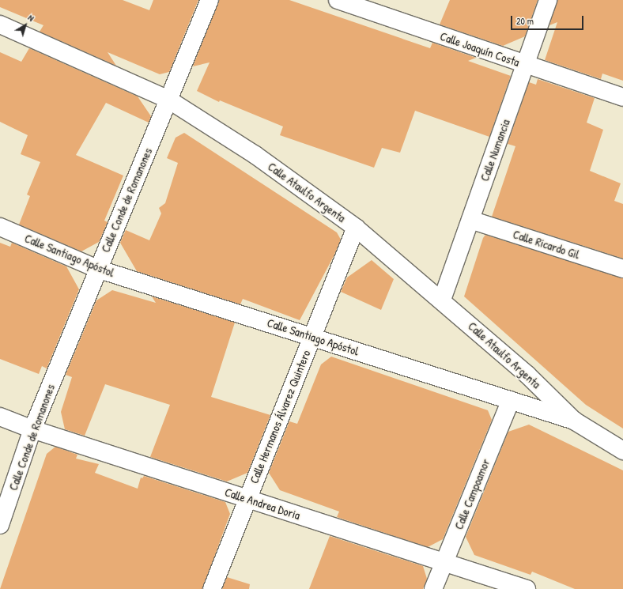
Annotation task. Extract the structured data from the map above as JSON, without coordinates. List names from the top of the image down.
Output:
{
  "streets": {
    "street": [
      "Calle Joaquín Costa",
      "Calle Numancia",
      "Calle Ataulfo Argenta",
      "Calle Conde de Romanones",
      "Calle Ricardo Gil",
      "Calle Santiago Apóstol",
      "Calle Hermanos Álvarez Quintero",
      "Calle Campoamor",
      "Calle Andrea Doria"
    ]
  },
  "crossings": [
    ["Calle Joaquín Costa", "Calle Numancia"],
    ["Calle Numancia", "Calle Ataulfo Argenta"],
    ["Calle Numancia", "Calle Ricardo Gil"],
    ["Calle Ataulfo Argenta", "Calle Conde de Romanones"],
    ["Calle Ataulfo Argenta", "Calle Santiago Apóstol"],
    ["Calle Ataulfo Argenta", "Calle Hermanos Álvarez Quintero"],
    ["Calle Conde de Romanones", "Calle Santiago Apóstol"],
    ["Calle Conde de Romanones", "Calle Andrea Doria"],
    ["Calle Santiago Apóstol", "Calle Hermanos Álvarez Quintero"],
    ["Calle Santiago Apóstol", "Calle Campoamor"],
    ["Calle Hermanos Álvarez Quintero", "Calle Andrea Doria"],
    ["Calle Campoamor", "Calle Andrea Doria"]
  ],
  "scale_bar": "20 m",
  "north": "top right"
}
